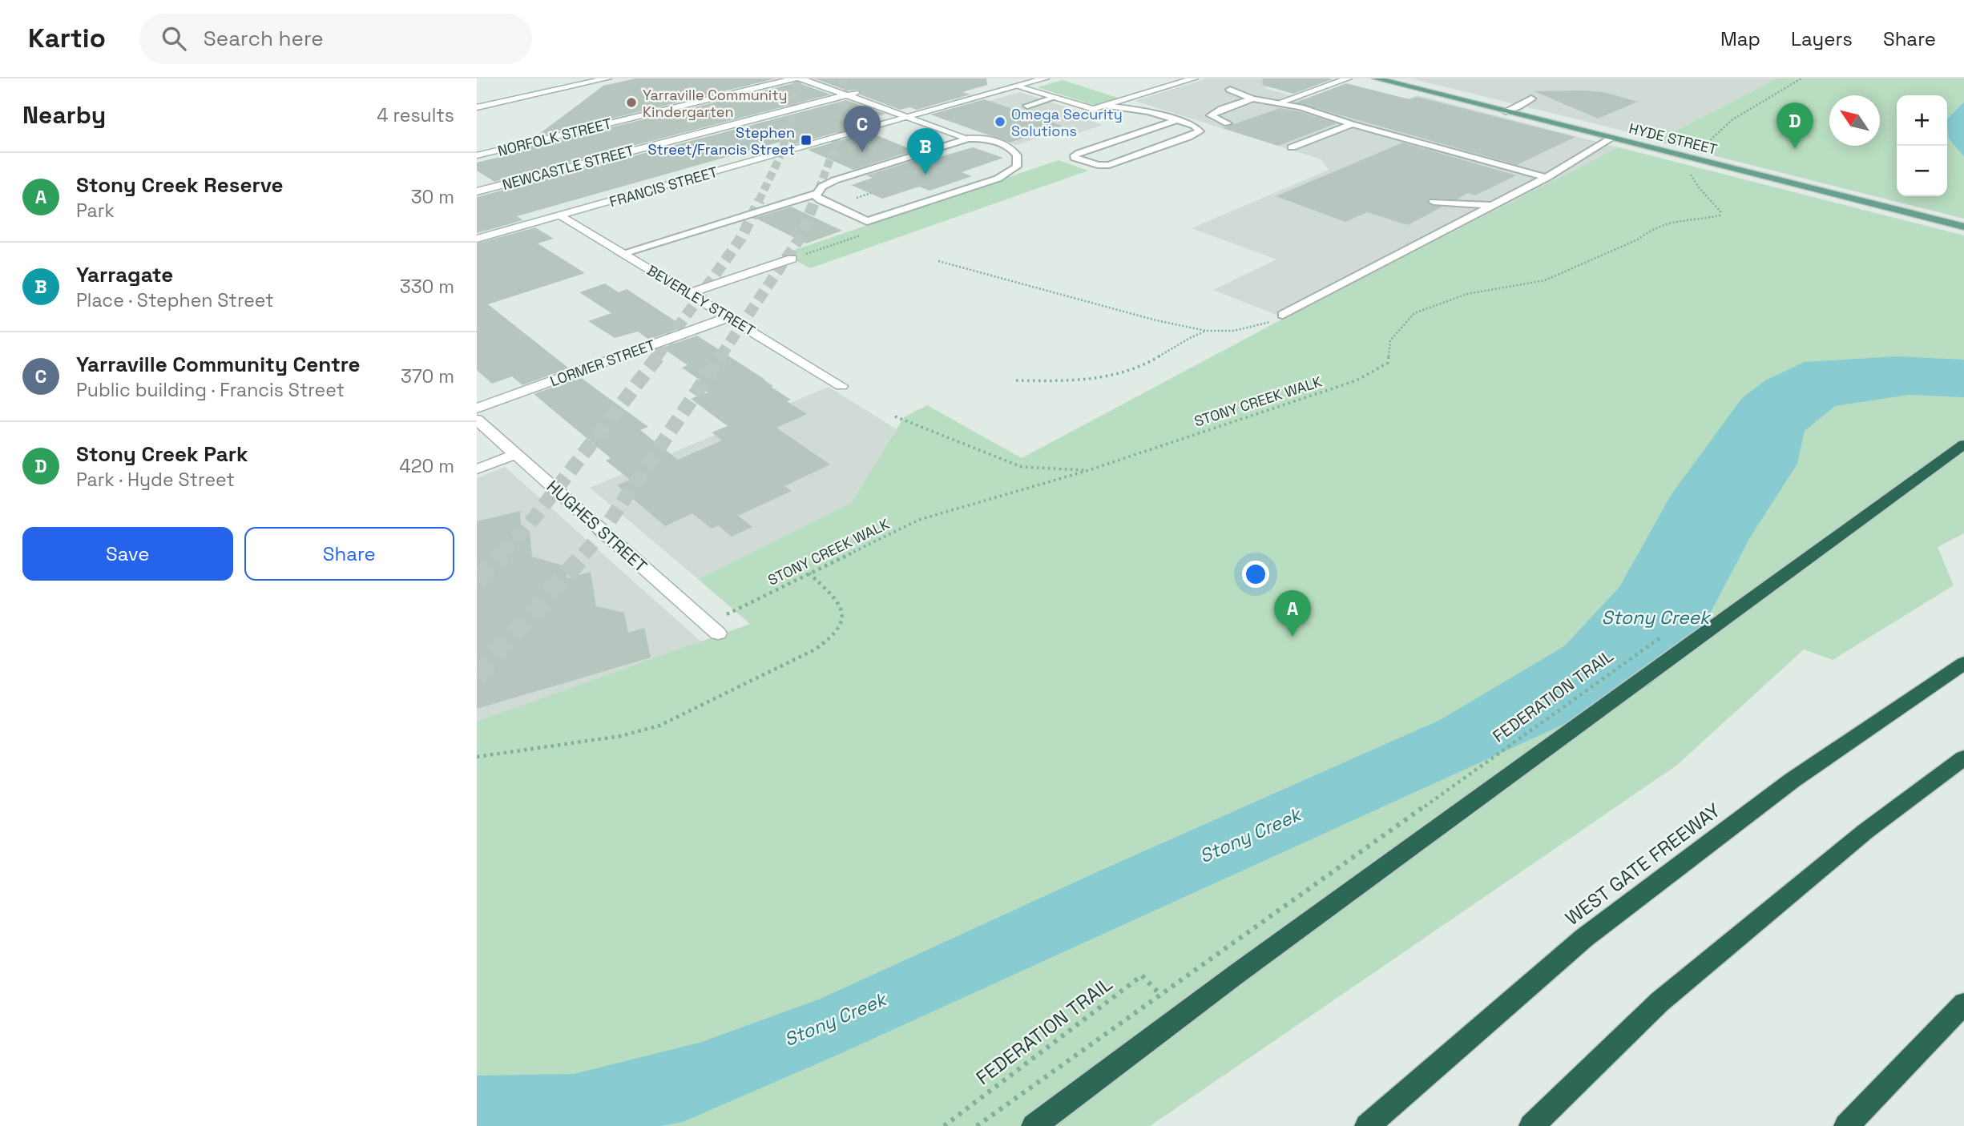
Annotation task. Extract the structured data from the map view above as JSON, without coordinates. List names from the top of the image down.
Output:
{
  "streets": {
    "highway": ["WEST GATE FREEWAY"],
    "main road": ["HYDE STREET"],
    "street": [
      "NORFOLK STREET",
      "NEWCASTLE STREET",
      "FRANCIS STREET",
      "BEVERLEY STREET",
      "LORMER STREET",
      "HUGHES STREET"
    ],
    "path": ["STONY CREEK WALK", "FEDERATION TRAIL"]
  },
  "crossings": [
    ["HYDE STREET", "STONY CREEK WALK"],
    ["FRANCIS STREET", "BEVERLEY STREET"],
    ["BEVERLEY STREET", "LORMER STREET"],
    ["STONY CREEK WALK", "HUGHES STREET"]
  ],
  "water": ["Stony Creek"],
  "places": {
    "other": ["Yarraville Community Kindergarten", "Omega Security Solutions"],
    "transit": ["Stephen Street/Francis Street"]
  },
  "north": "top left",
  "page": {
    "header": "Kartio",
    "search": "Search here",
    "nav": ["Map", "Layers", "Share"],
    "heading": ["Nearby", "4 results"],
    "map_buttons": ["+", "−"],
    "pins": [
      "D",
      "C",
      "B",
      "A"
    ],
    "list": [
      {
        "mark": "A",
        "name": "Stony Creek Reserve",
        "note": "Park",
        "value": "30 m"
      },
      {
        "mark": "B",
        "name": "Yarragate",
        "note": "Place · Stephen Street",
        "value": "330 m"
      },
      {
        "mark": "C",
        "name": "Yarraville Community Centre",
        "note": "Public building · Francis Street",
        "value": "370 m"
      },
      {
        "mark": "D",
        "name": "Stony Creek Park",
        "note": "Park · Hyde Street",
        "value": "420 m"
      }
    ],
    "buttons": ["Save", "Share"]
  }
}
